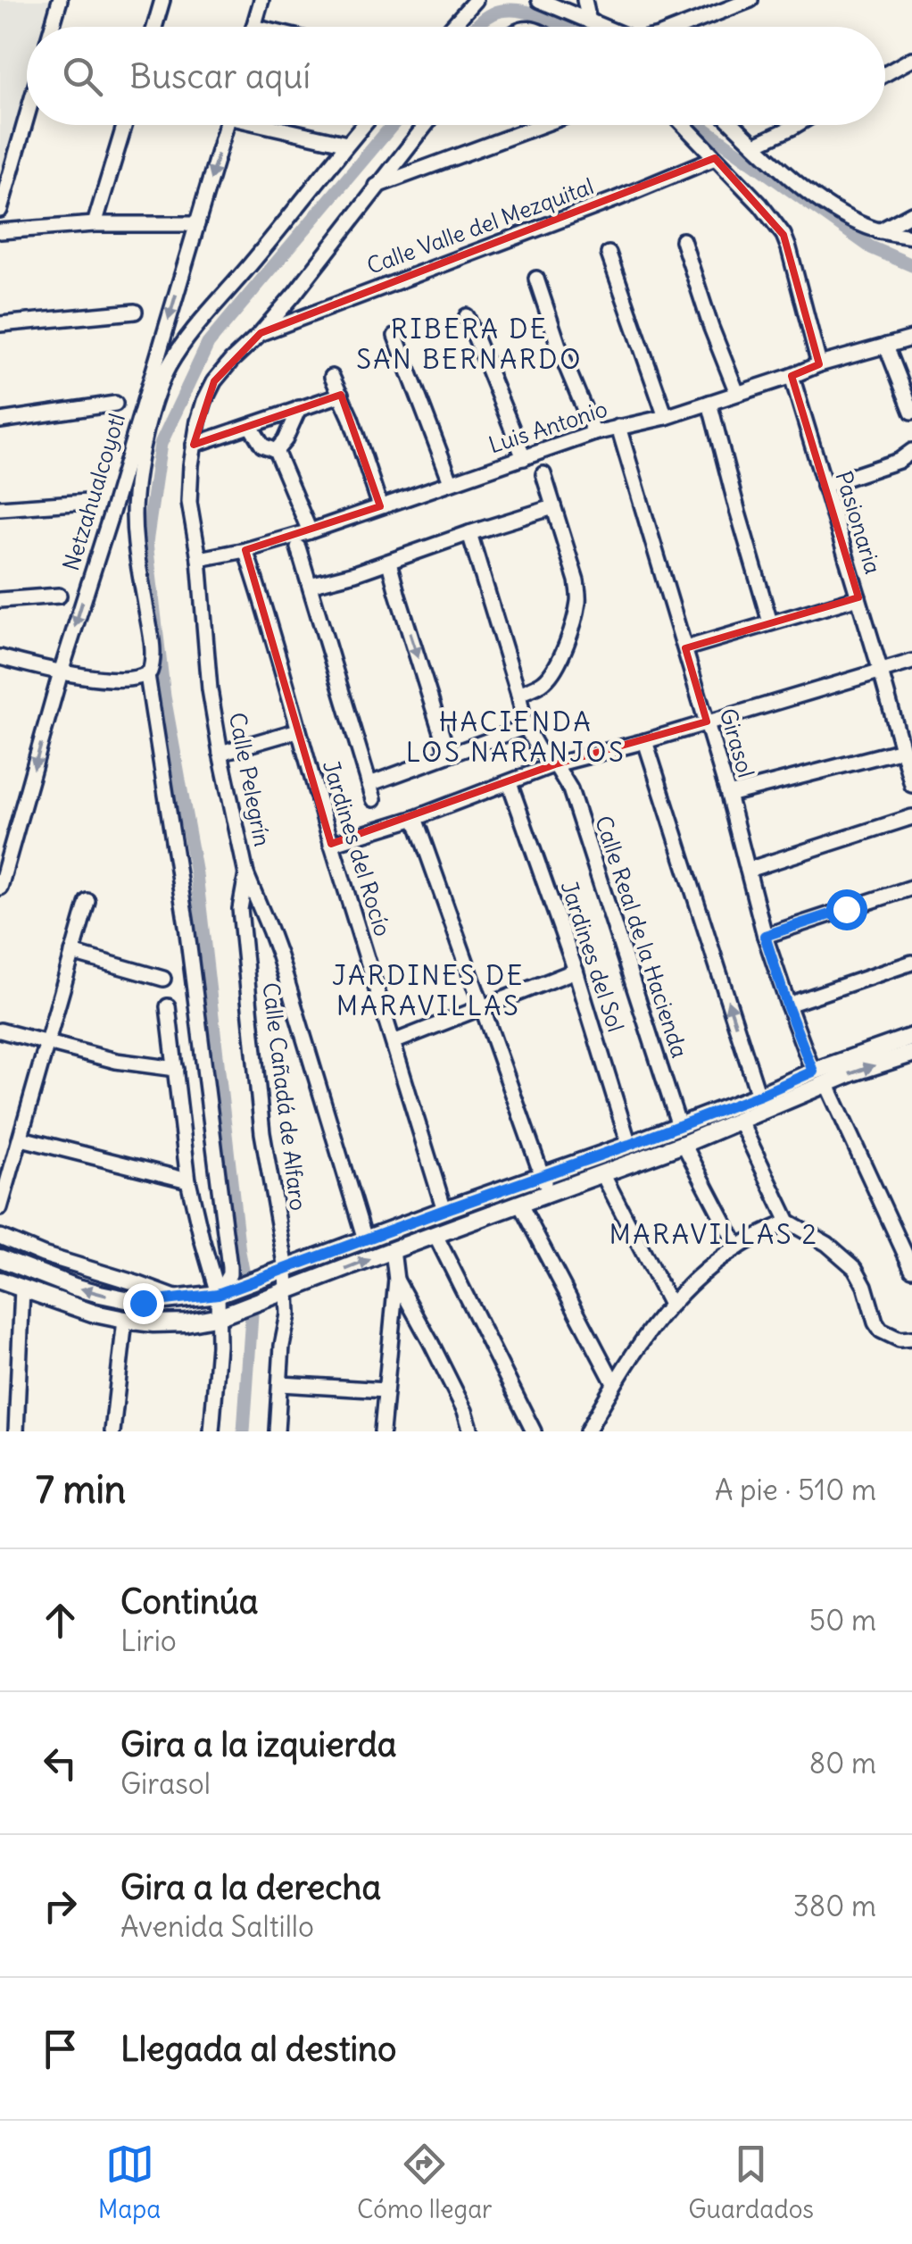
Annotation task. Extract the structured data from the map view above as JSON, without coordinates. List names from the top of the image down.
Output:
{
  "streets": {
    "street": [
      "Calle Valle del Mezquital",
      "Luis Antonio",
      "Netzahualcoyotl",
      "Pasionaria",
      "Girasol",
      "Calle Pelegrín",
      "Jardines del Rocío",
      "Calle Real de la Hacienda",
      "Jardines del Sol",
      "Calle Cañadá de Alfaro"
    ]
  },
  "crossings": [
    ["Calle Valle del Mezquital", "Calle Pelegrín"],
    ["Luis Antonio", "Pasionaria"],
    ["Luis Antonio", "Girasol"],
    ["Luis Antonio", "Calle Pelegrín"],
    ["Luis Antonio", "Jardines del Rocío"],
    ["Calle Pelegrín", "Calle Cañadá de Alfaro"]
  ],
  "districts": [
    "RIBERA DE SAN BERNARDO",
    "HACIENDA LOS NARANJOS",
    "JARDINES DE MARAVILLAS",
    "MARAVILLAS 2"
  ],
  "page": {
    "search": "Buscar aquí",
    "heading": ["7 min", "A pie · 510 m"],
    "list": [
      ["Continúa", "Lirio", "50 m"],
      ["Gira a la izquierda", "Girasol", "80 m"],
      ["Gira a la derecha", "Avenida Saltillo", "380 m"],
      "Llegada al destino"
    ],
    "nav": ["Mapa", "Cómo llegar", "Guardados"]
  }
}
